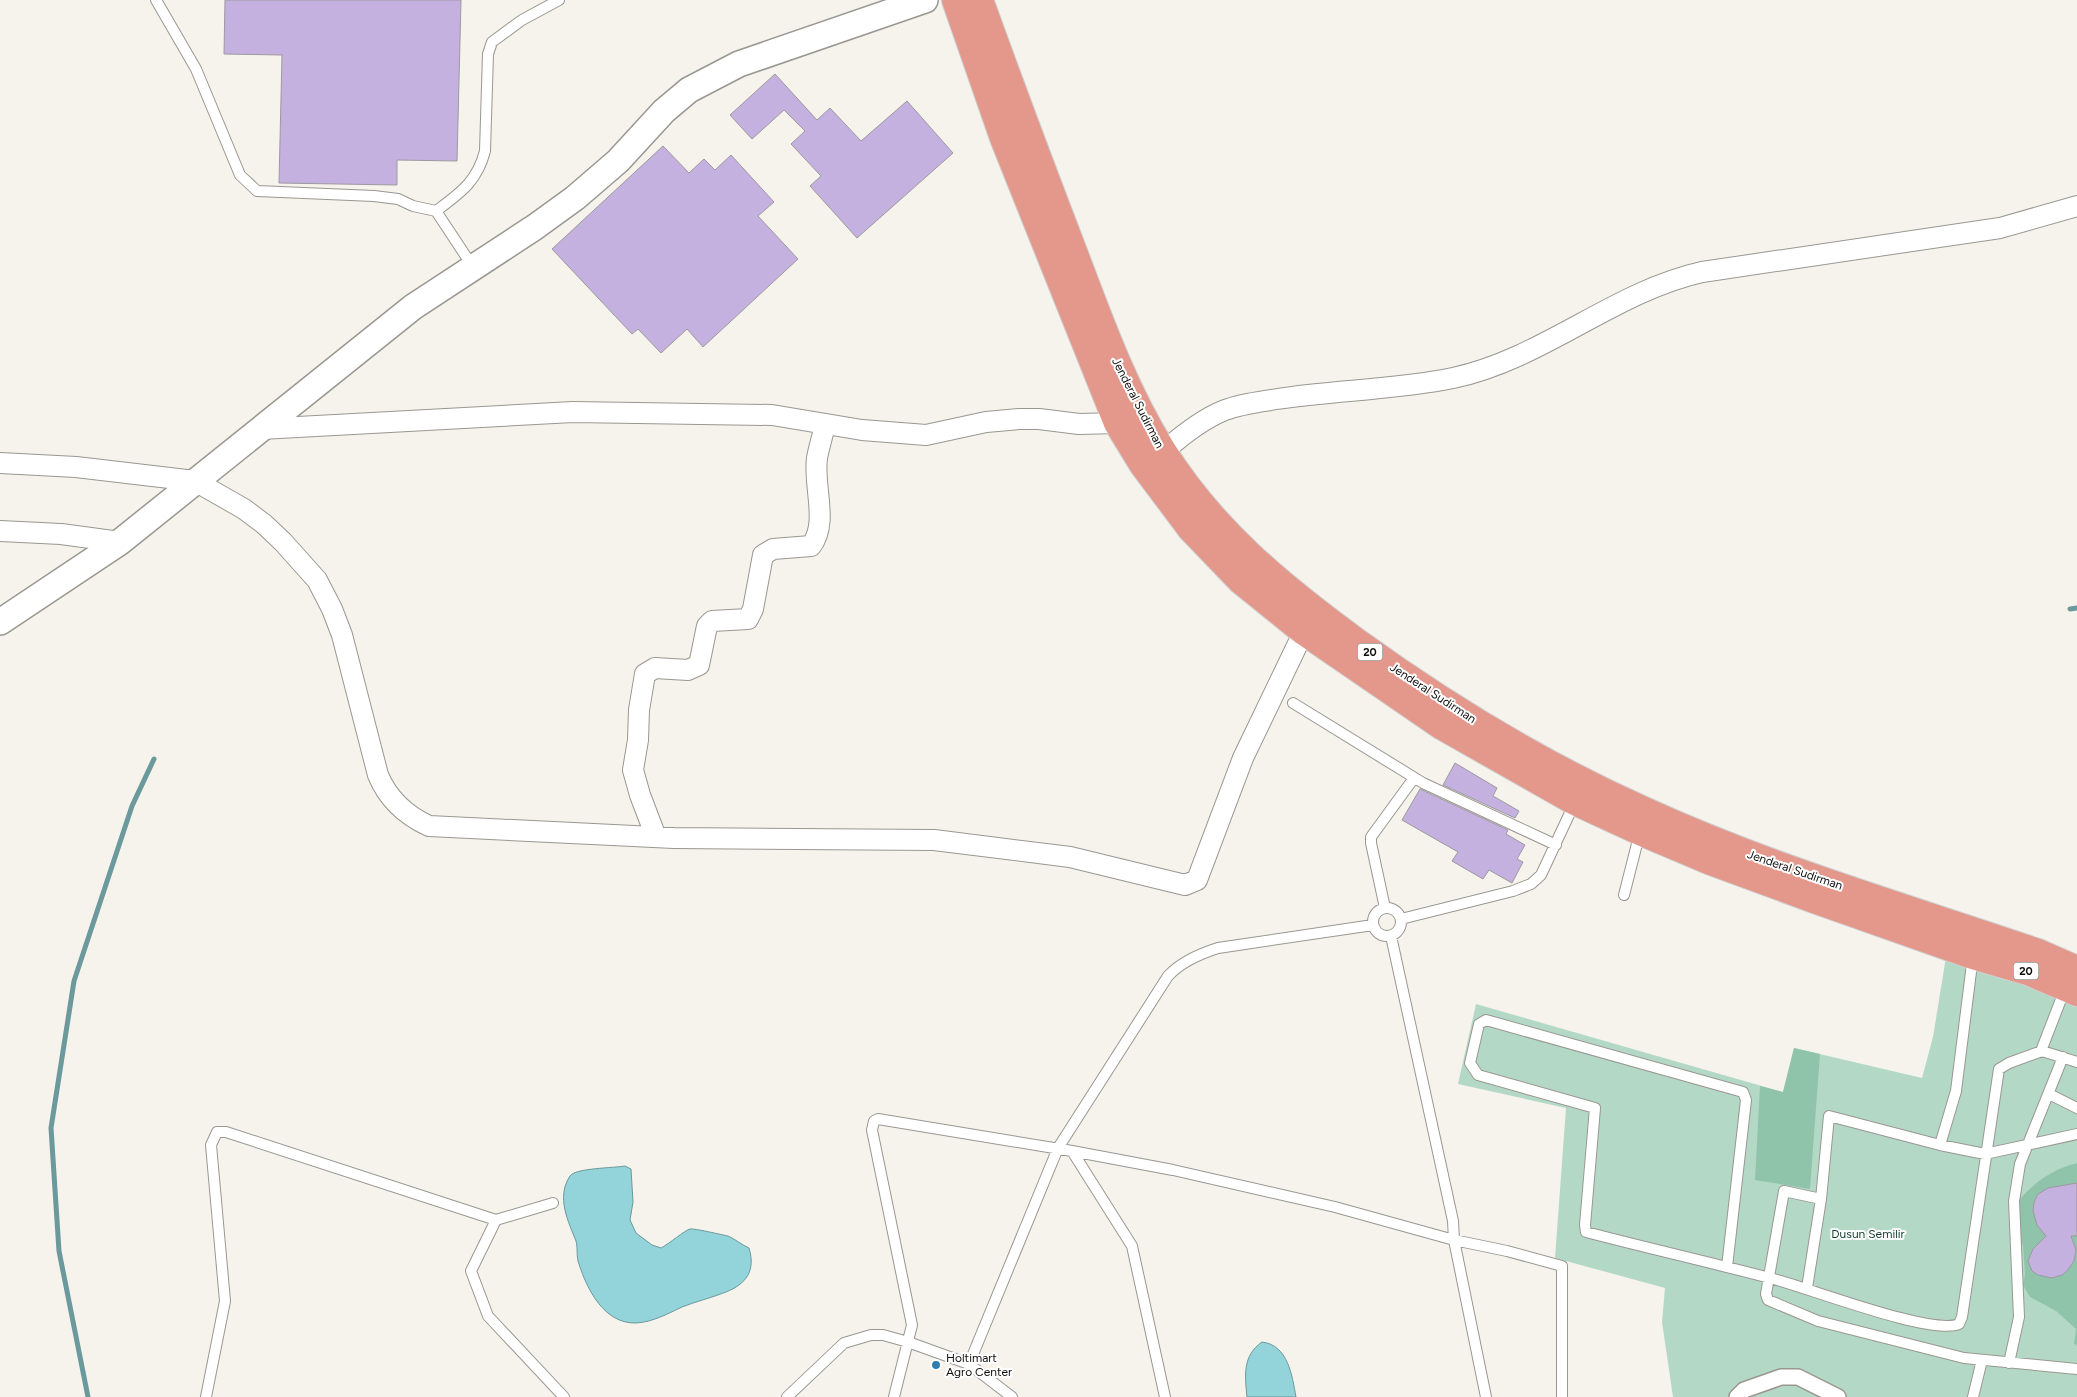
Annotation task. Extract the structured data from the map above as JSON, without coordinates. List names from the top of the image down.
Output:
{
  "streets": {
    "highway": ["Jenderal Sudirman", "20"]
  },
  "crossings": [
    ["Jenderal Sudirman", "20"]
  ],
  "parks": ["Dusun Semilir"],
  "places": ["Holtimart Agro Center"]
}
